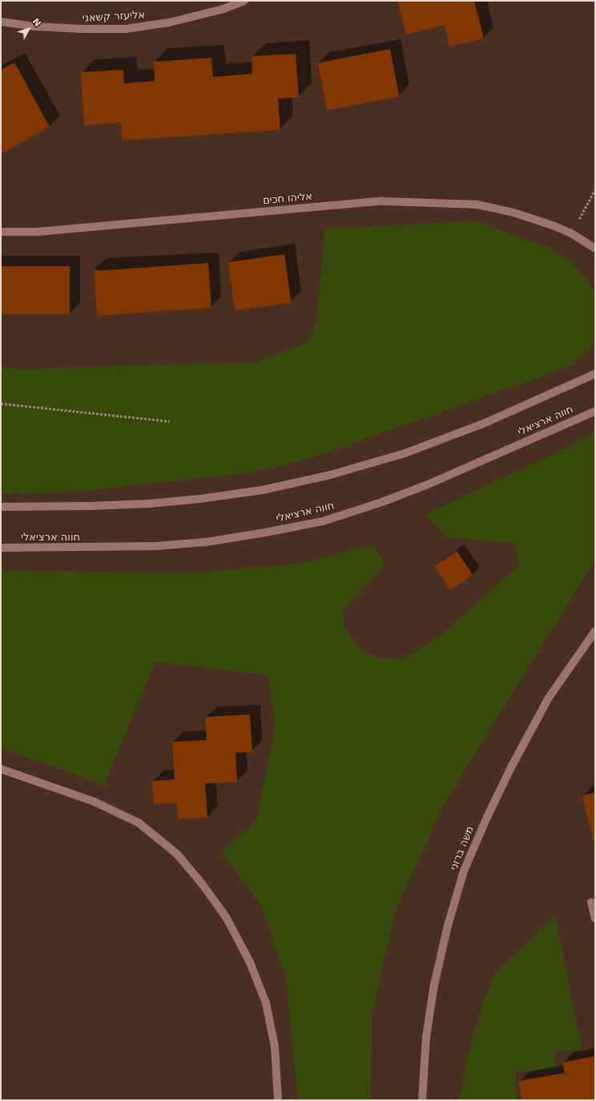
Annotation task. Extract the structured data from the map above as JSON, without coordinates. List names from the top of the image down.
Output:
{
  "streets": {
    "street": [
      "אליעזר קשאני",
      "אליהו חכים",
      "חווה ארציאלי",
      "משה ברזני"
    ]
  },
  "north": "top right"
}
